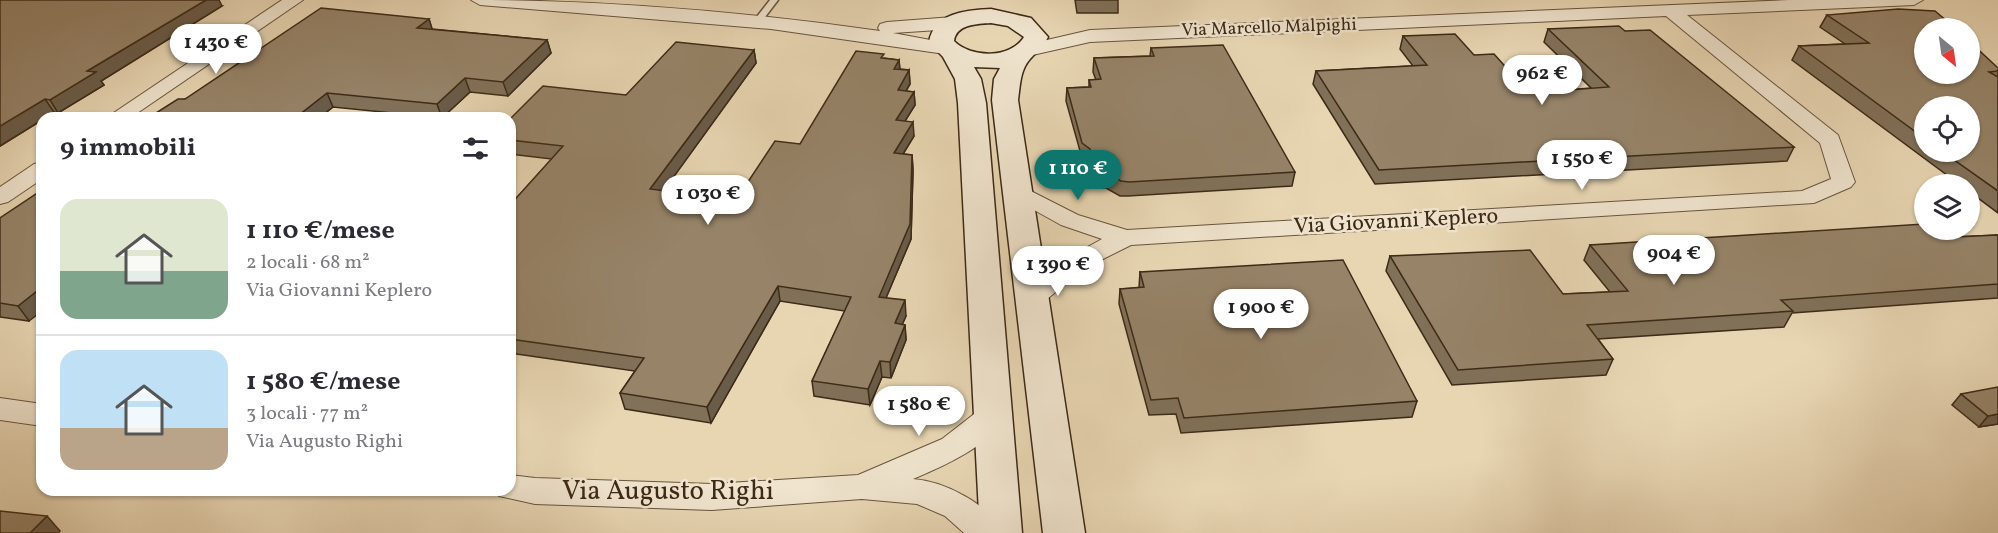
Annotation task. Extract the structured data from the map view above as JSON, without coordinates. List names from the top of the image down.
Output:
{
  "streets": {
    "street": ["Via Marcello Malpighi", "Via Giovanni Keplero", "Via Augusto Righi"]
  },
  "crossings": [
    ["Via Marcello Malpighi", "Via Giovanni Keplero"]
  ],
  "north": "bottom right",
  "page": {
    "price": [
      "1 430 €",
      "962 €",
      "1 550 €",
      "1 110 €",
      "1 030 €",
      "904 €",
      "1 390 €",
      "1 900 €",
      "1 580 €"
    ],
    "heading": "9 immobili",
    "list": [
      {
        "name": "1 110 €/mese",
        "note": "2 locali · 68 m² · Via Giovanni Keplero"
      },
      {
        "name": "1 580 €/mese",
        "note": "3 locali · 77 m² · Via Augusto Righi"
      }
    ]
  }
}
